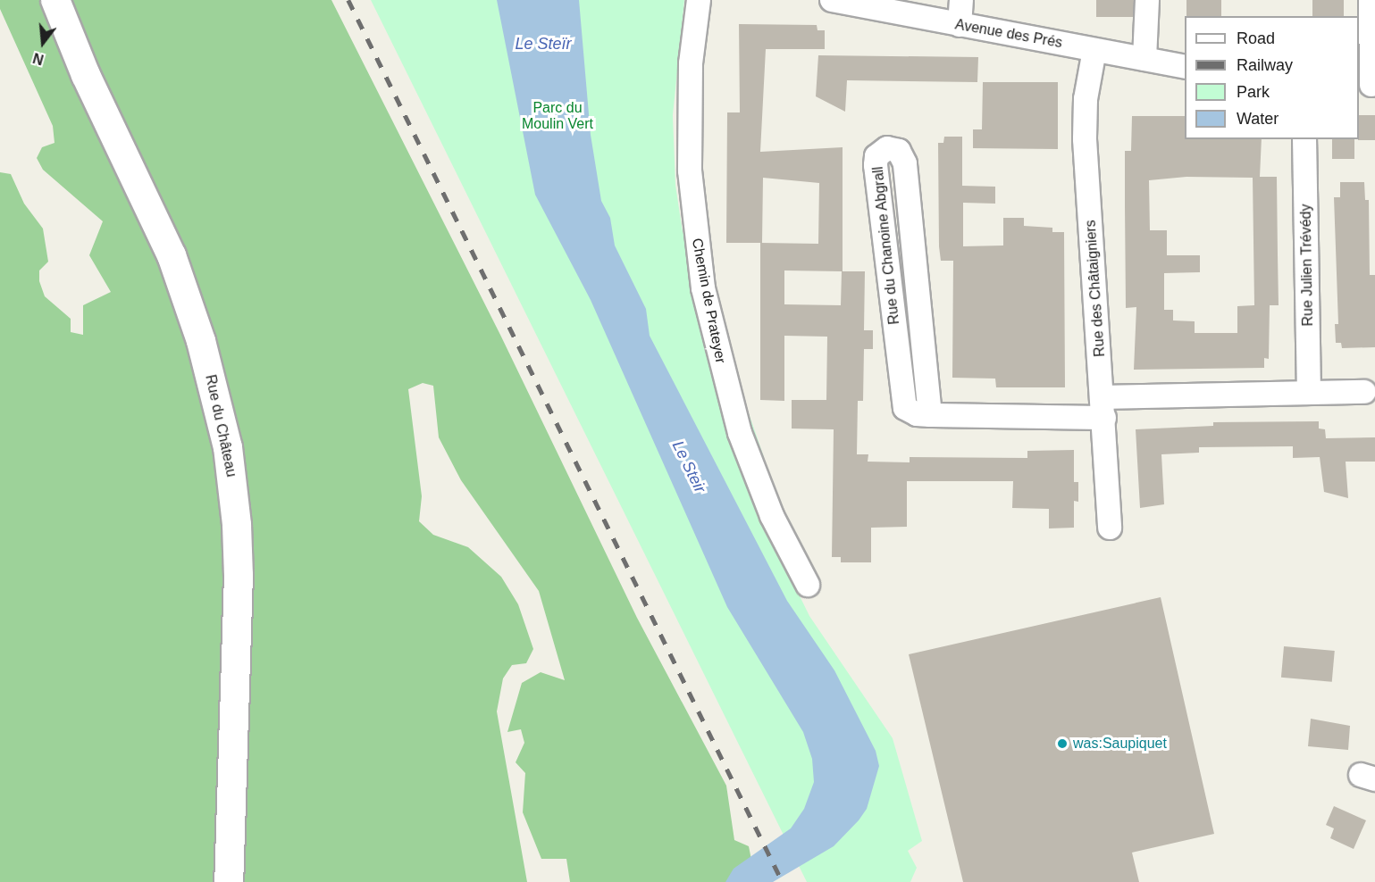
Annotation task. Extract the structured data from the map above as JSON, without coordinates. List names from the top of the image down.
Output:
{
  "streets": {
    "street": [
      "Avenue des Prés",
      "Rue du Chanoine Abgrall",
      "Rue Julien Trévédy",
      "Rue des Châtaigniers",
      "Chemin de Prateyer",
      "Rue du Château"
    ]
  },
  "crossings": [
    ["Avenue des Prés", "Rue des Châtaigniers"],
    ["Rue du Chanoine Abgrall", "Rue des Châtaigniers"]
  ],
  "water": ["Le Steïr", "Le Steir"],
  "parks": ["Parc du Moulin Vert"],
  "places": ["was:Saupiquet"],
  "legend": [
    "Road",
    "Railway",
    "Park",
    "Water"
  ],
  "north": "bottom"
}
